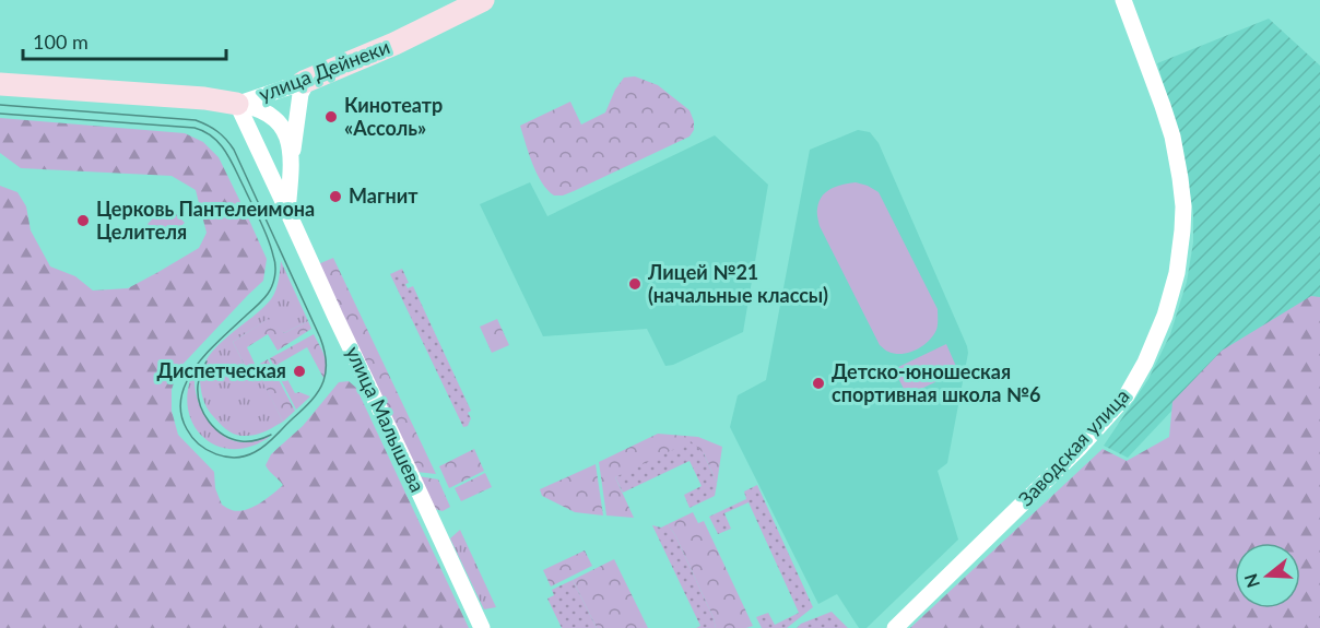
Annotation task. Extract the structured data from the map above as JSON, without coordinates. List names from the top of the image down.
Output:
{
  "streets": {
    "main road": ["улица Дейнеки"],
    "street": ["улица Малышева", "Заводская улица"]
  },
  "crossings": [
    ["улица Дейнеки", "улица Малышева"]
  ],
  "places": [
    "Кинотеатр «Ассоль»",
    "Магнит",
    "Церковь Пантелеимона Целителя",
    "Лицей №21 (начальные классы)",
    "Диспетческая",
    "Детско-юношеская спортивная школа №6"
  ],
  "scale_bar": "100 m",
  "north": "left"
}
